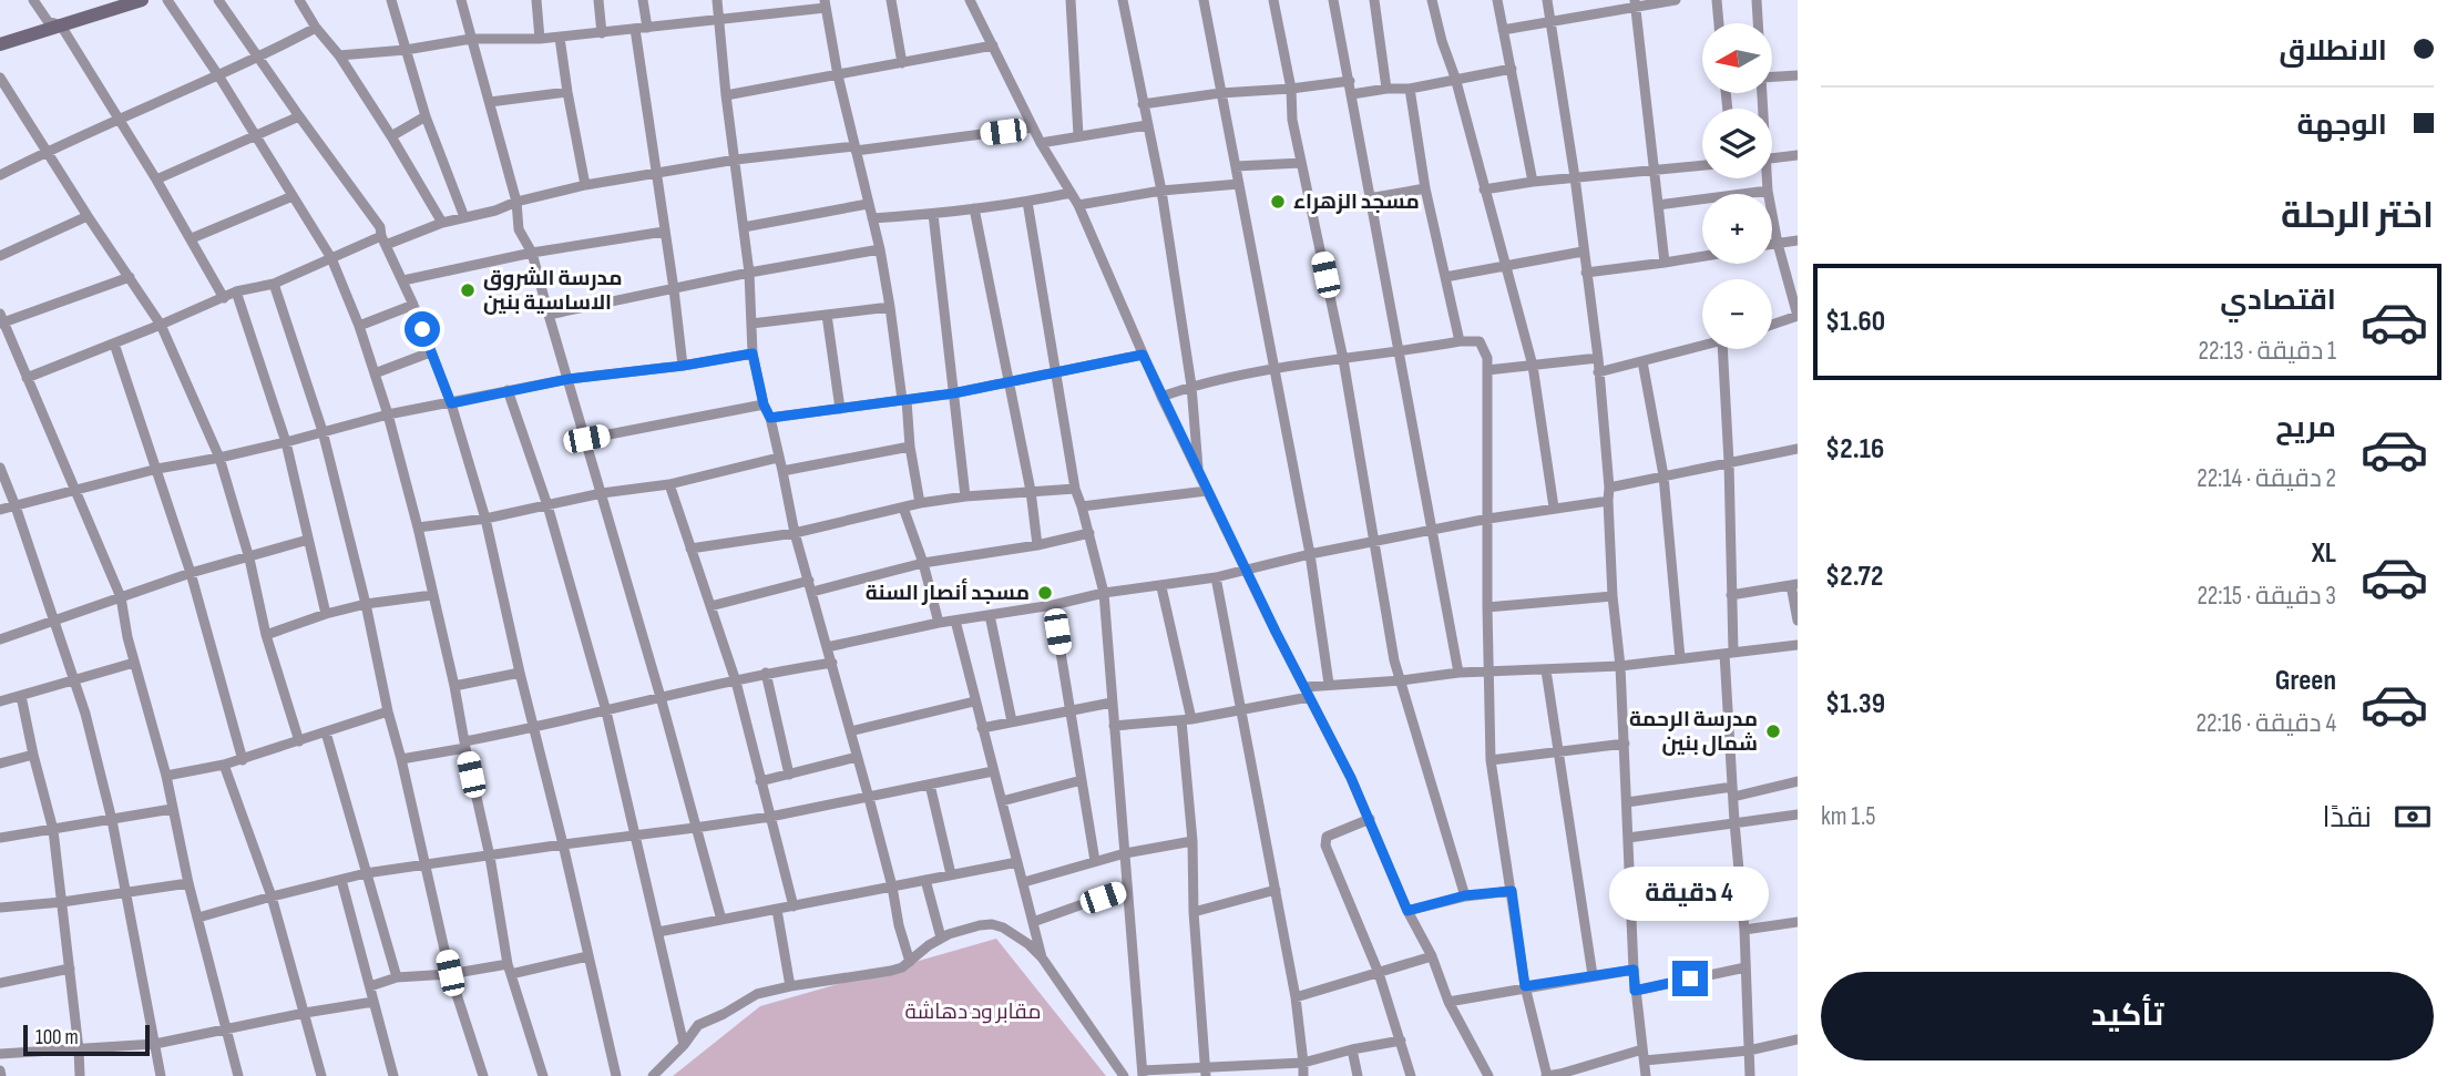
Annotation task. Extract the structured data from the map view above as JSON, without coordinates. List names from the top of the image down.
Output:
{
  "parks": ["مقابر ود دهاشة"],
  "places": [
    "مسجد الزهراء",
    "مدرسة الشروق الاساسية بنين",
    "مسجد أنصار السنة",
    "مدرسة الرحمة شمال بنين"
  ],
  "scale_bar": "100 m",
  "north": "left",
  "page": {
    "banner": ["الانطلاق", "الوجهة"],
    "map_buttons": ["+", "−"],
    "heading": "اختر الرحلة",
    "list": [
      {
        "name": "اقتصادي",
        "note": "1 دقيقة · 22:13",
        "value": "$1.60"
      },
      {
        "name": "مريح",
        "note": "2 دقيقة · 22:14",
        "value": "$2.16"
      },
      {
        "name": "XL",
        "note": "3 دقيقة · 22:15",
        "value": "$2.72"
      },
      {
        "name": "Green",
        "note": "4 دقيقة · 22:16",
        "value": "$1.39"
      }
    ],
    "pay": ["نقدًا", "1.5 km"],
    "bubble": "4 دقيقة",
    "buttons": "تأكيد",
    "scale": "100 m"
  }
}
